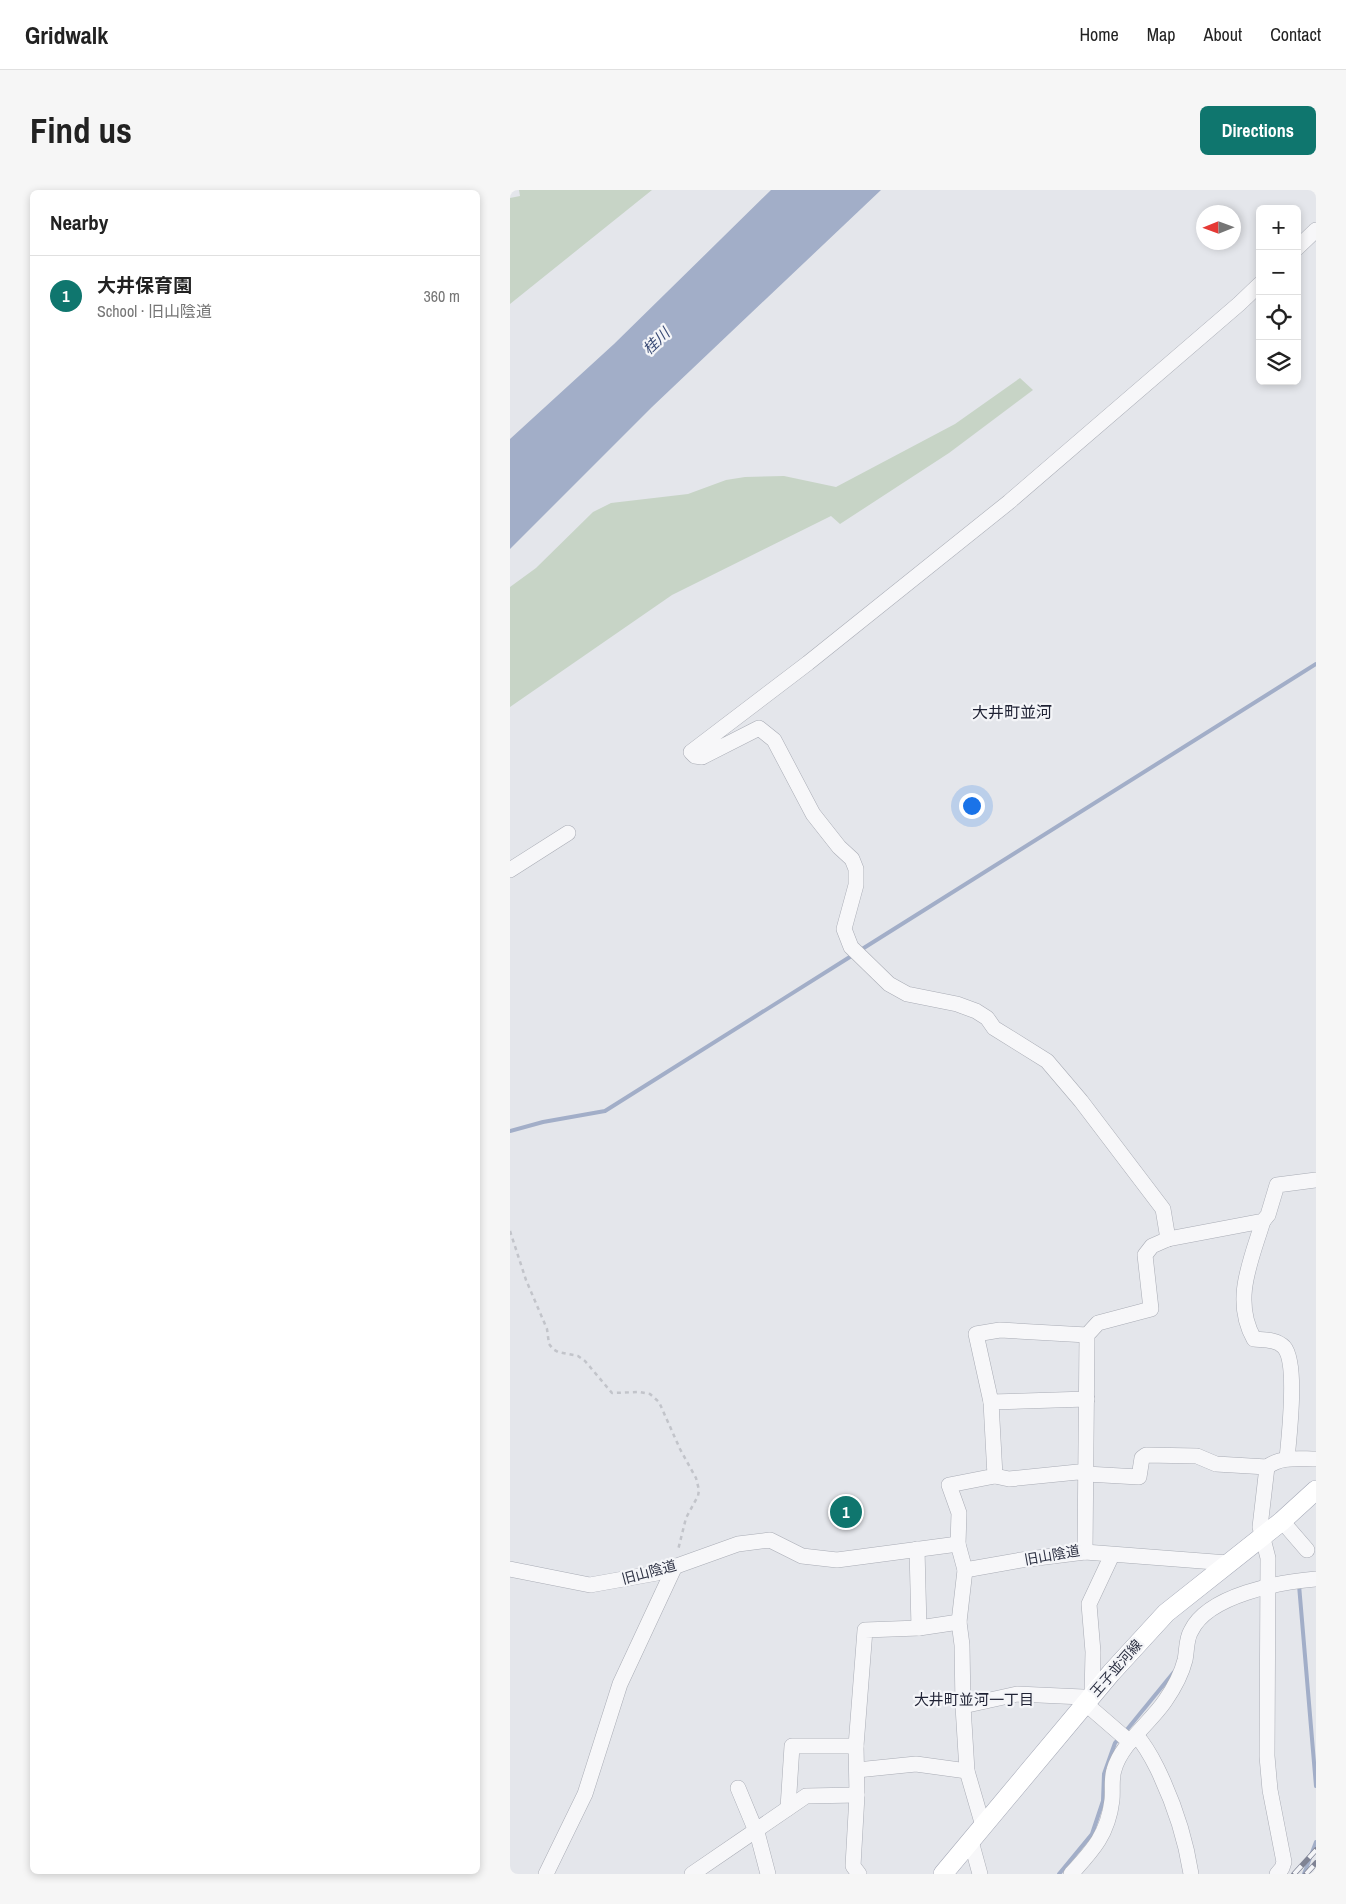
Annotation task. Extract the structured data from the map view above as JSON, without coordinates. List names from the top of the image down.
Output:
{
  "streets": {
    "main road": ["王子並河線"],
    "street": ["旧山陰道"]
  },
  "districts": ["大井町並河", "大井町並河一丁目"],
  "water": ["桂川"],
  "north": "left",
  "page": {
    "header": "Gridwalk",
    "nav": [
      "Home",
      "Map",
      "About",
      "Contact"
    ],
    "buttons": "Directions",
    "title": "Find us",
    "heading": "Nearby",
    "map_buttons": ["+", "−"],
    "list": [
      {
        "mark": "1",
        "name": "大井保育園",
        "note": "School · 旧山陰道",
        "value": "360 m"
      }
    ],
    "pins": "1"
  }
}
